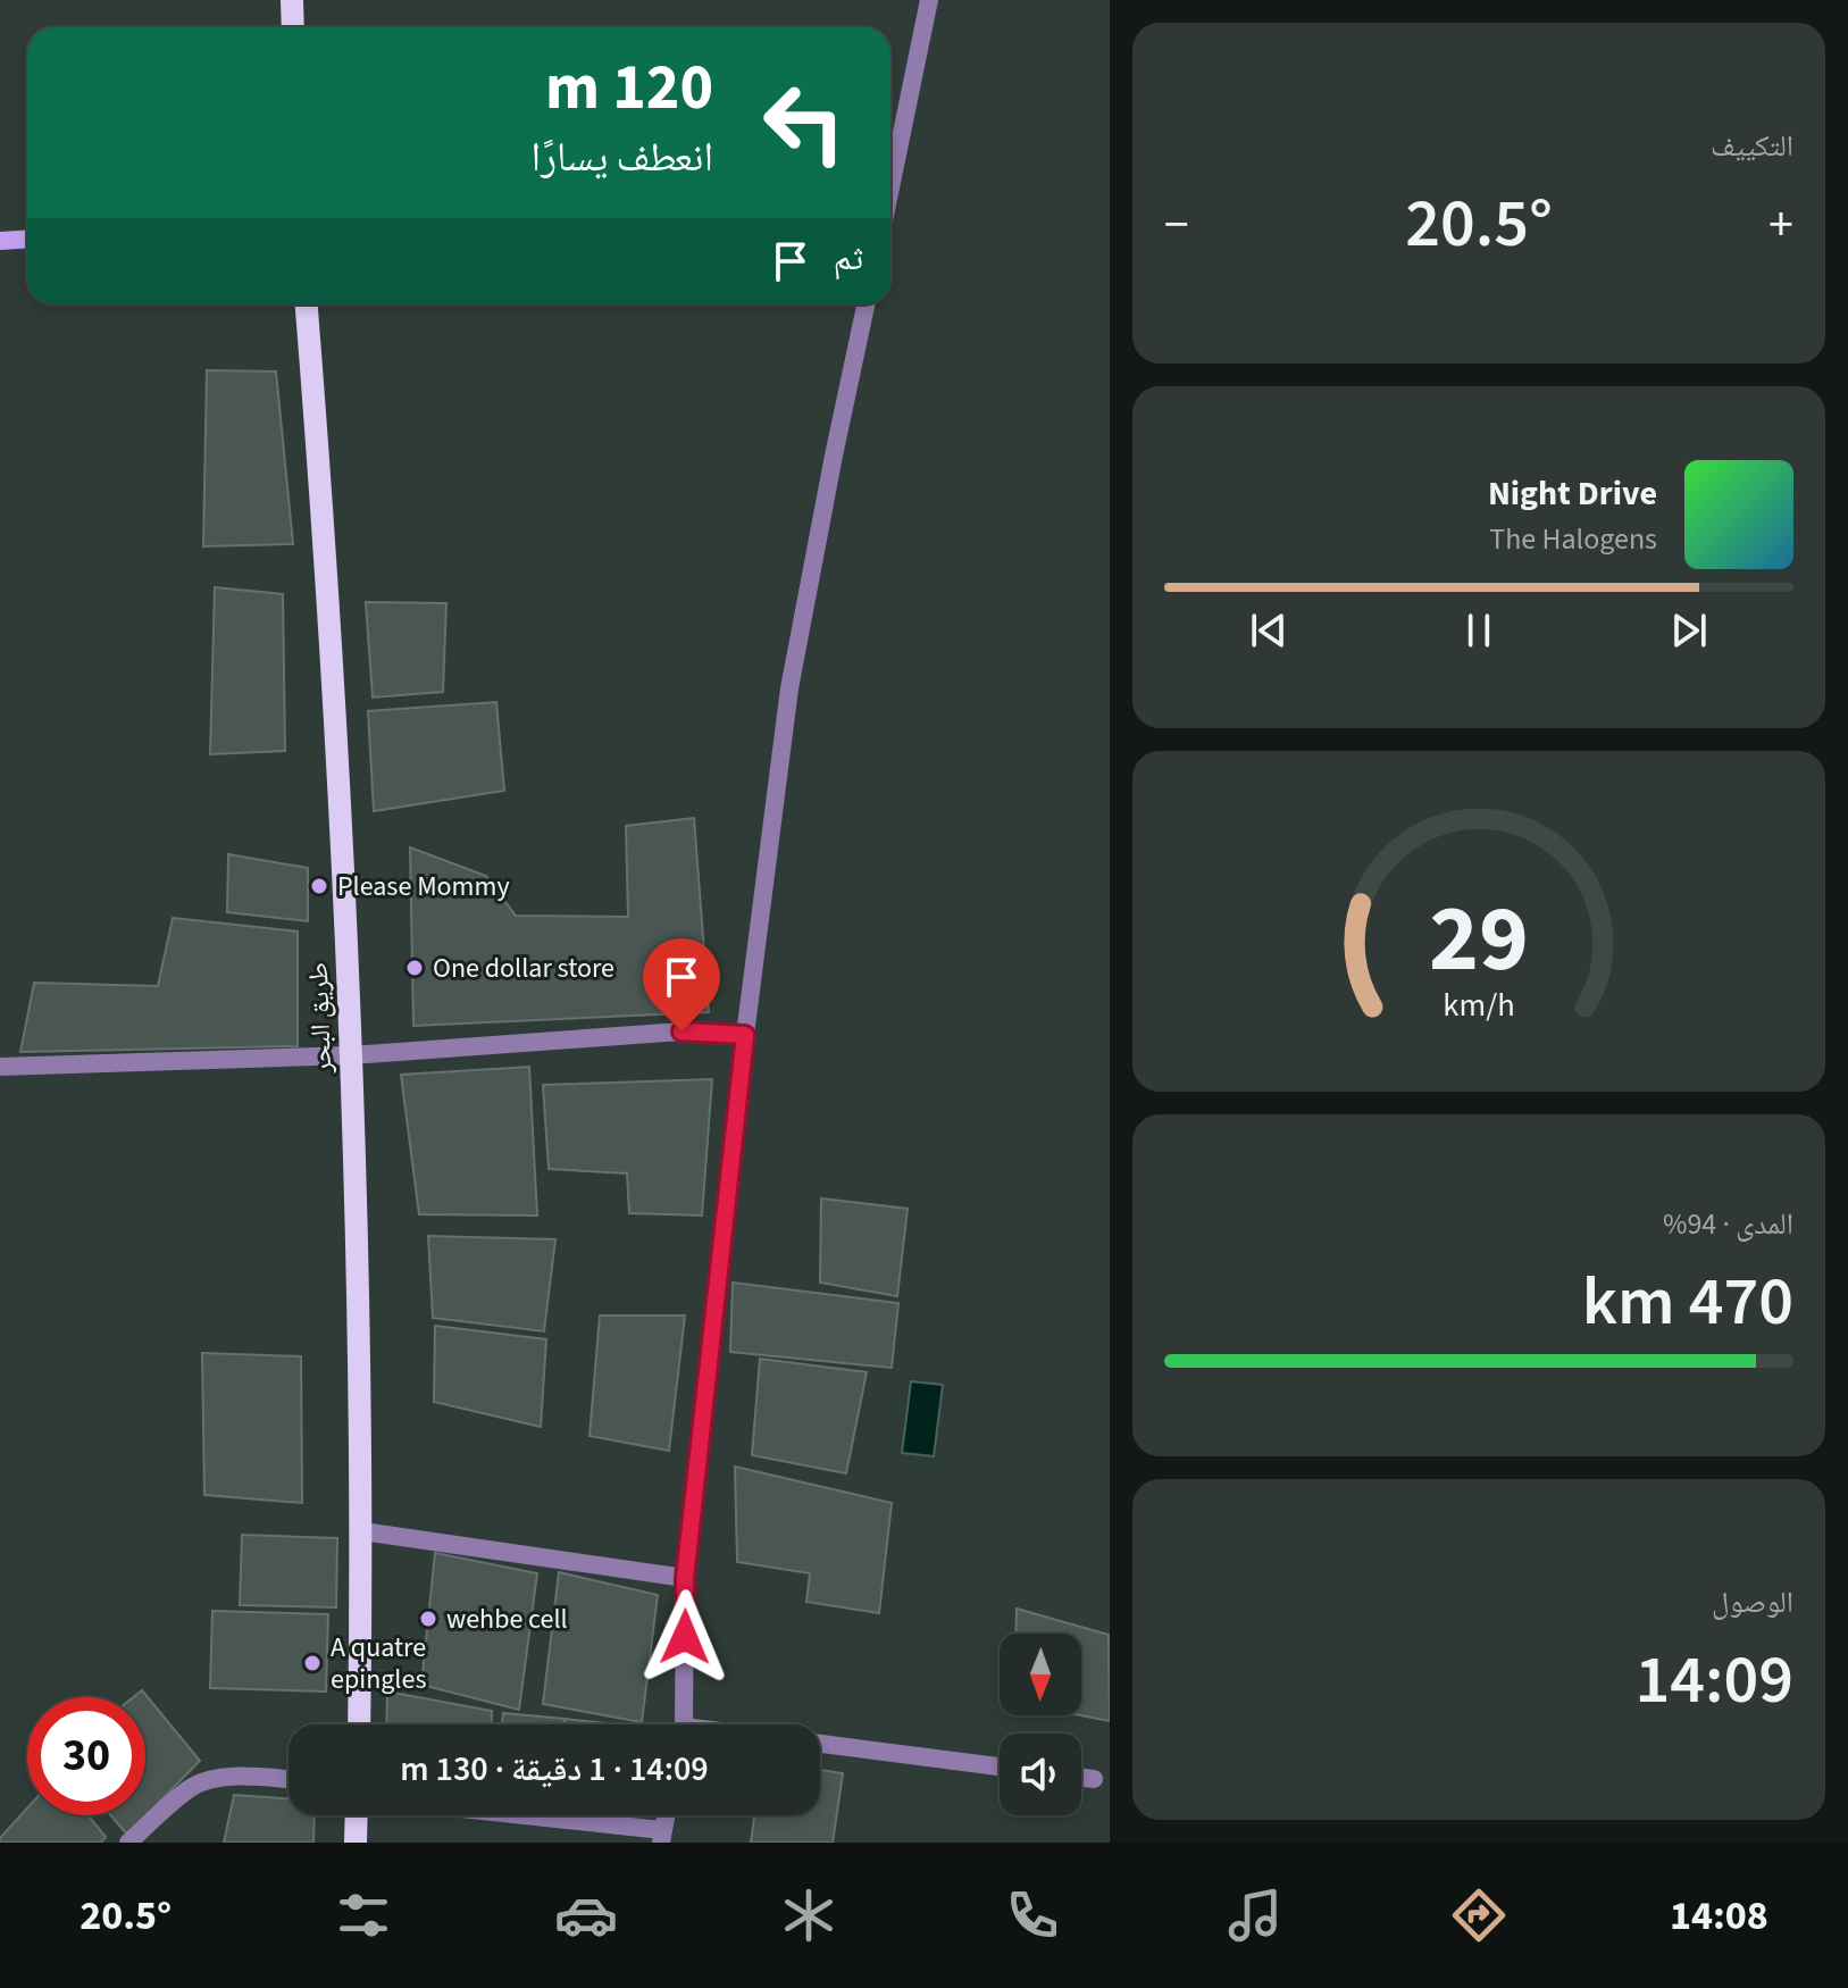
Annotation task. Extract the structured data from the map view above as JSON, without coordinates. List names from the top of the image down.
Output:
{
  "streets": {
    "main road": ["طريق البحر"]
  },
  "places": [
    "Please Mommy",
    "One dollar store",
    "wehbe cell",
    "A quatre epingles"
  ],
  "north": "bottom",
  "page": {
    "tile": [
      "التكييف",
      ["المدى · 94%", "470 km"],
      ["الوصول", "14:09"]
    ],
    "turn": ["120 m", "انعطف يسارًا"],
    "heat": ["−", "20.5°", "+"],
    "then": "ثم",
    "song": ["Night Drive", "The Halogens"],
    "limit": "30",
    "trip": "14:09 · 1 دقيقة · 130 m",
    "tabs": ["14:08", "20.5°"],
    "gauge": ["29", "km/h"]
  }
}
